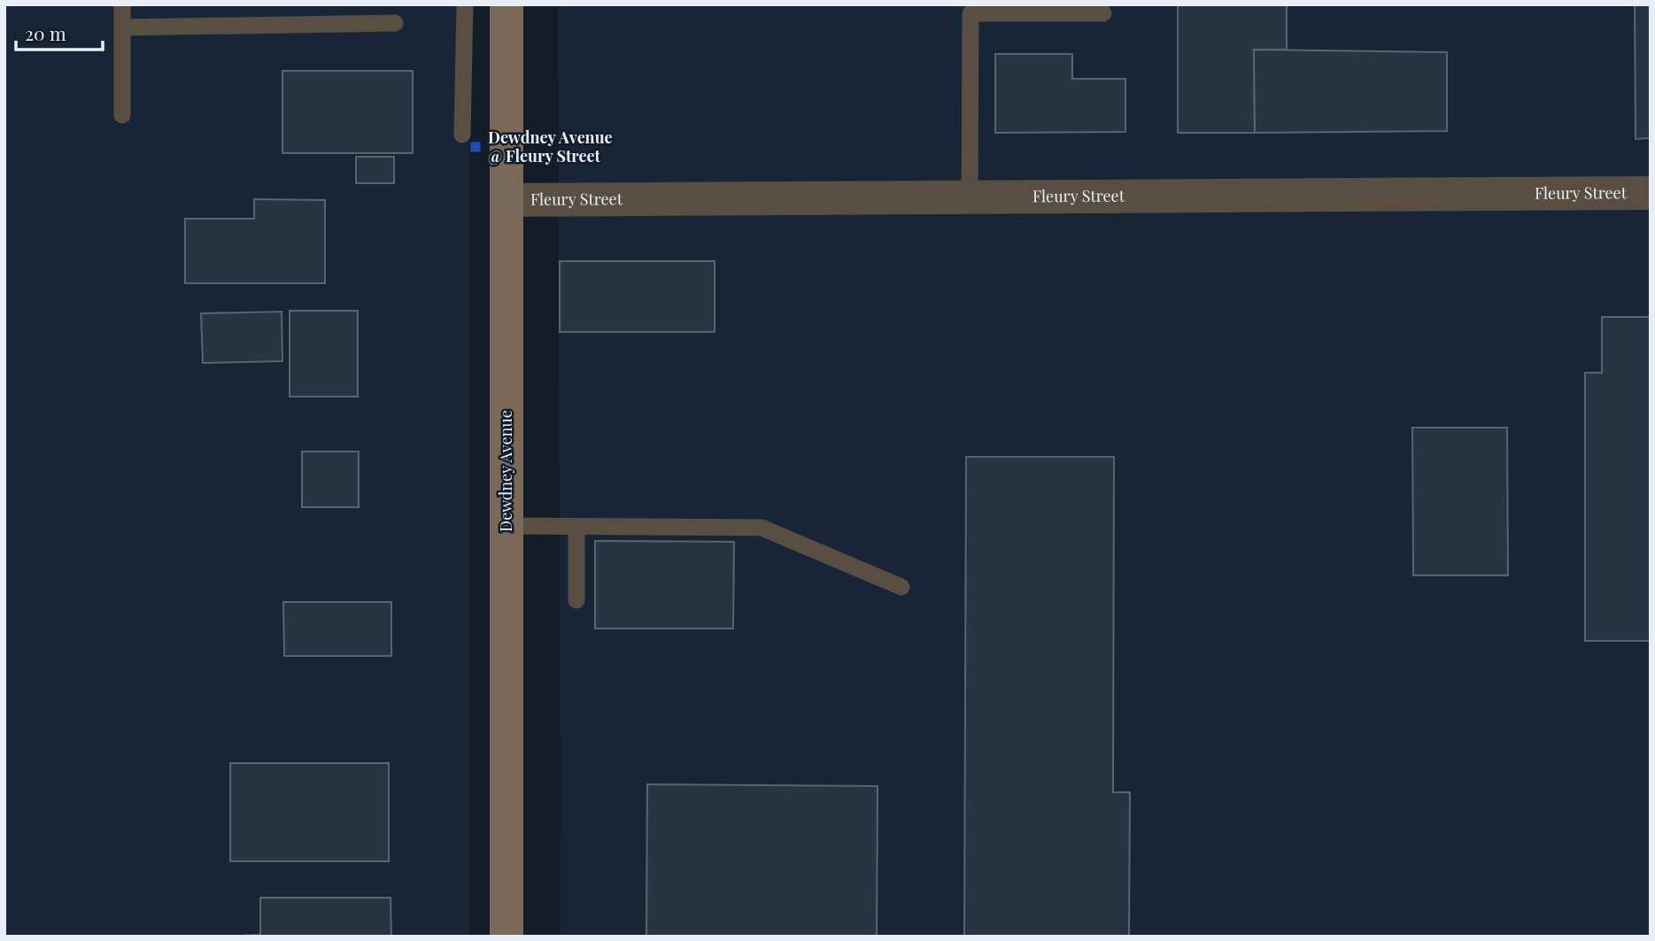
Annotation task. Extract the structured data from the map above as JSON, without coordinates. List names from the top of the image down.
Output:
{
  "streets": {
    "street": ["Fleury Street", "Dewdney Avenue"]
  },
  "crossings": [
    ["Fleury Street", "Dewdney Avenue"]
  ],
  "places": {
    "transit": ["Dewdney Avenue @ Fleury Street"]
  },
  "scale_bar": "20 m"
}
